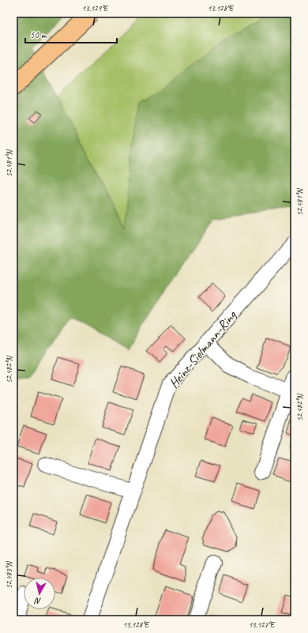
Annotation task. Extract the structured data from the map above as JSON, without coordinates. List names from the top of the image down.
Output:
{
  "streets": {
    "street": ["Heinz-Sielmann-Ring"]
  },
  "scale_bar": "50 m",
  "north": "bottom",
  "coordinates": [
    "13.129°E",
    "13.128°E",
    "52.481°N",
    "52.482°N",
    "52.483°N",
    "13.127°E"
  ]
}
